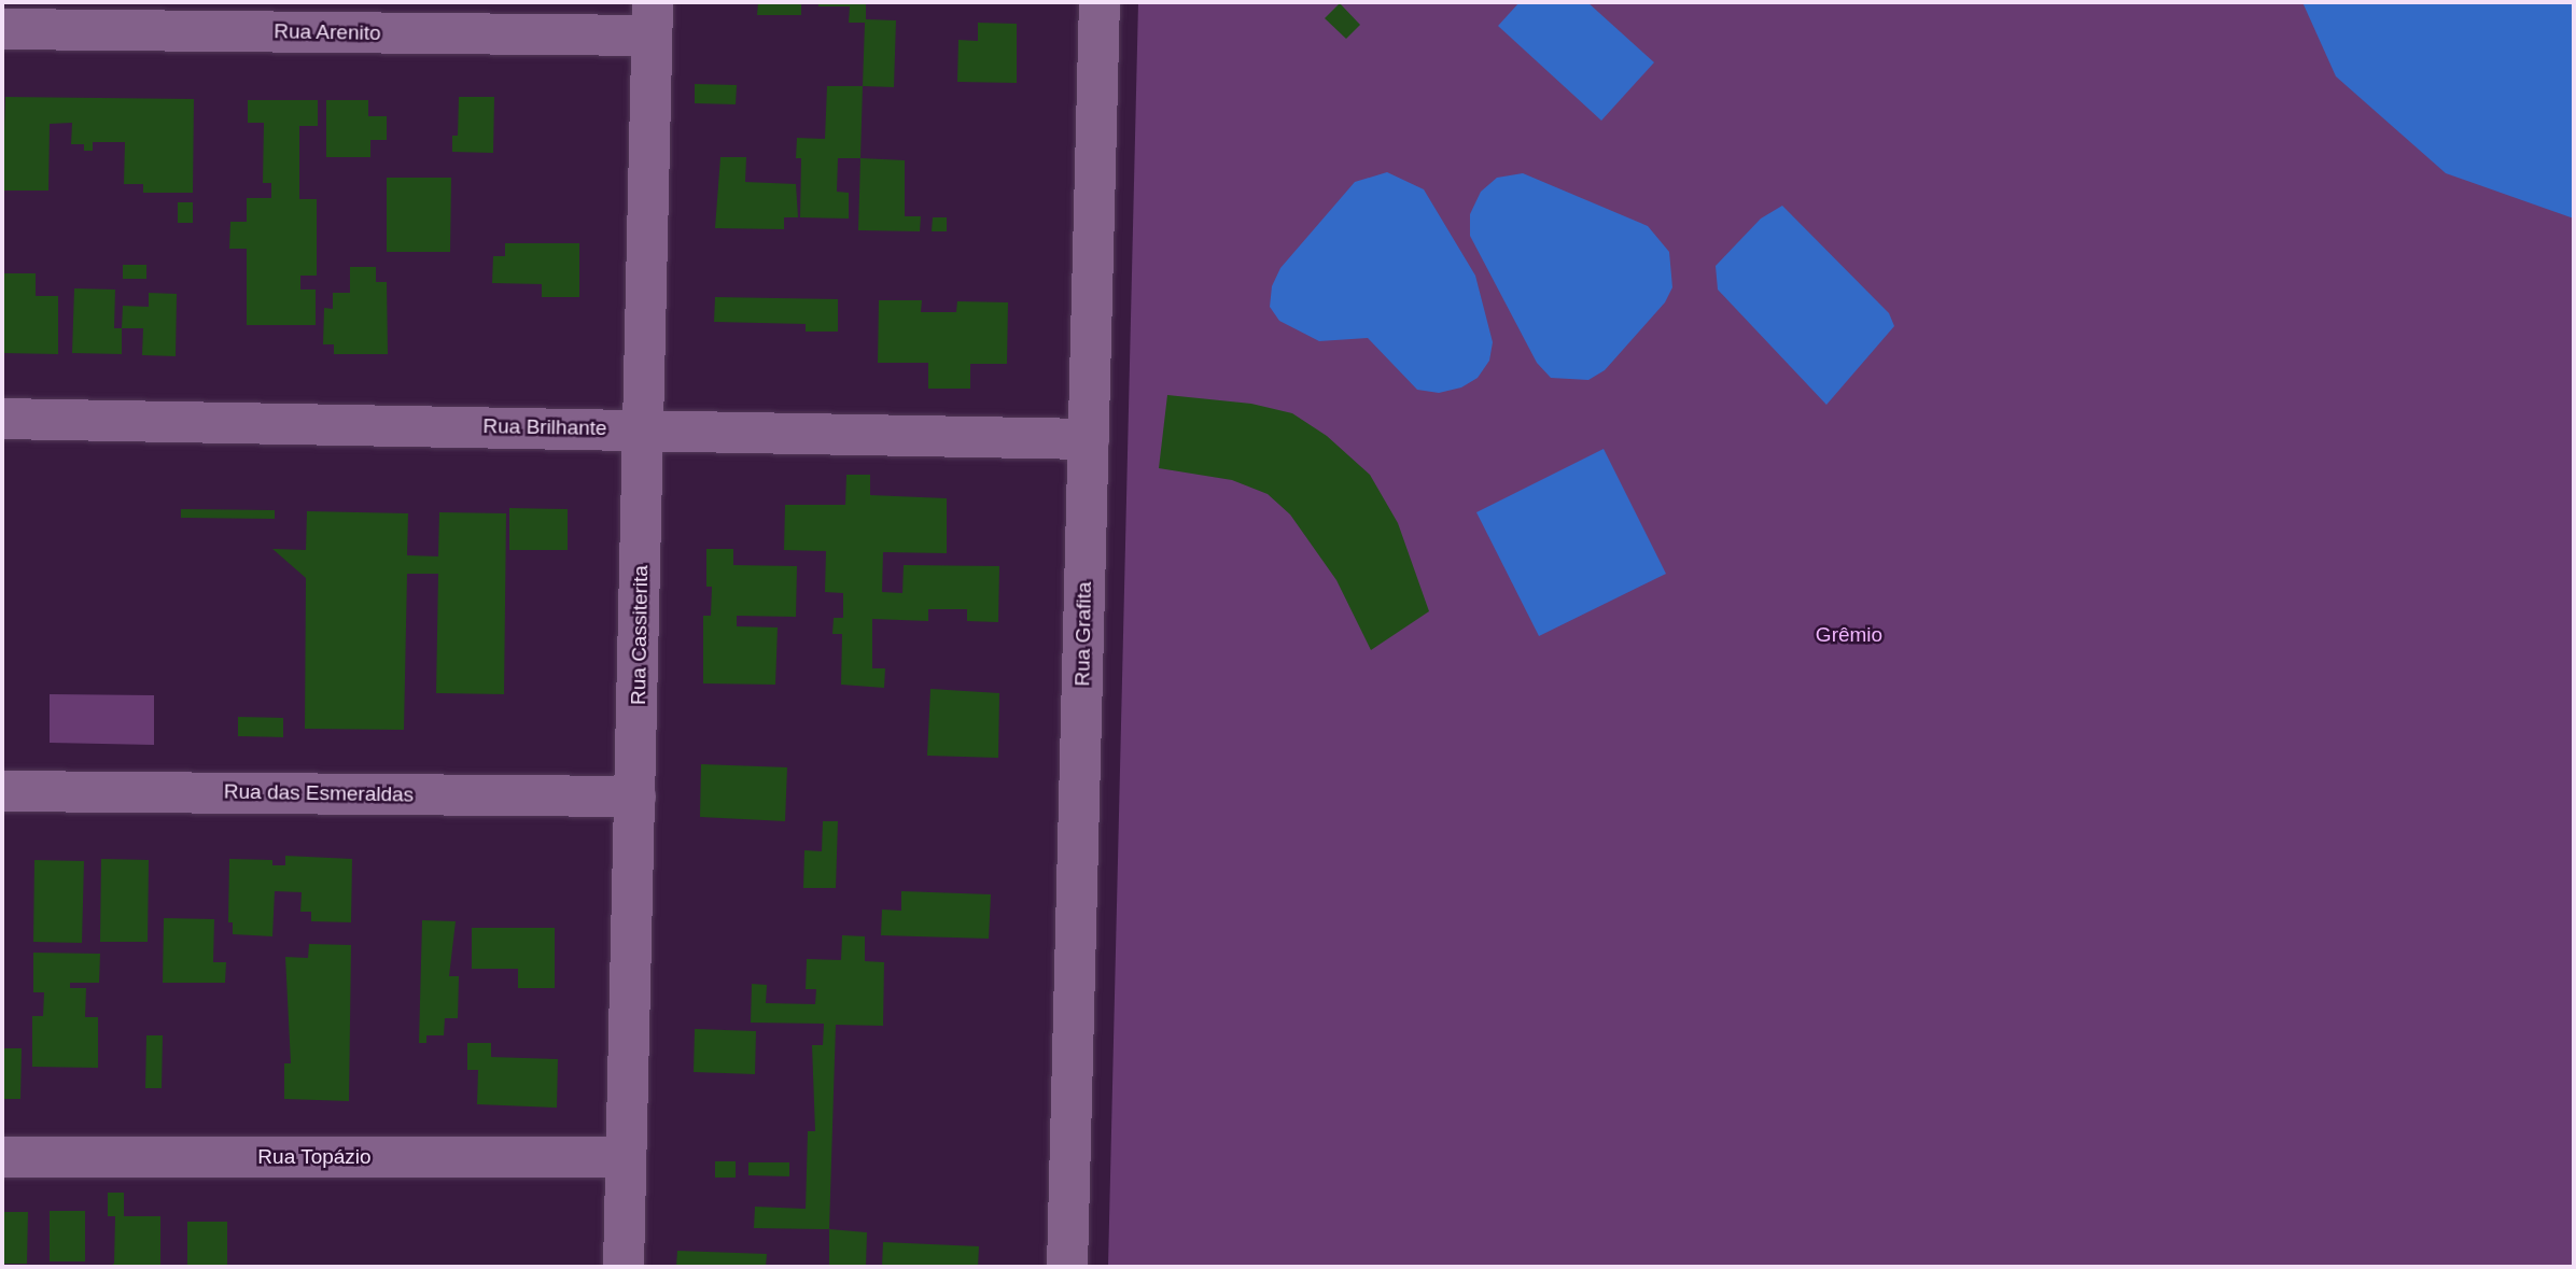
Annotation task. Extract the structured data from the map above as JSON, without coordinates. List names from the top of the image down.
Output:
{
  "streets": {
    "street": [
      "Rua Arenito",
      "Rua Brilhante",
      "Rua Grafita",
      "Rua Cassiterita",
      "Rua das Esmeraldas",
      "Rua Topázio"
    ]
  },
  "crossings": [
    ["Rua Arenito", "Rua Cassiterita"],
    ["Rua Brilhante", "Rua Grafita"],
    ["Rua Brilhante", "Rua Cassiterita"],
    ["Rua Cassiterita", "Rua das Esmeraldas"],
    ["Rua Cassiterita", "Rua Topázio"]
  ],
  "parks": ["Grêmio"]
}
